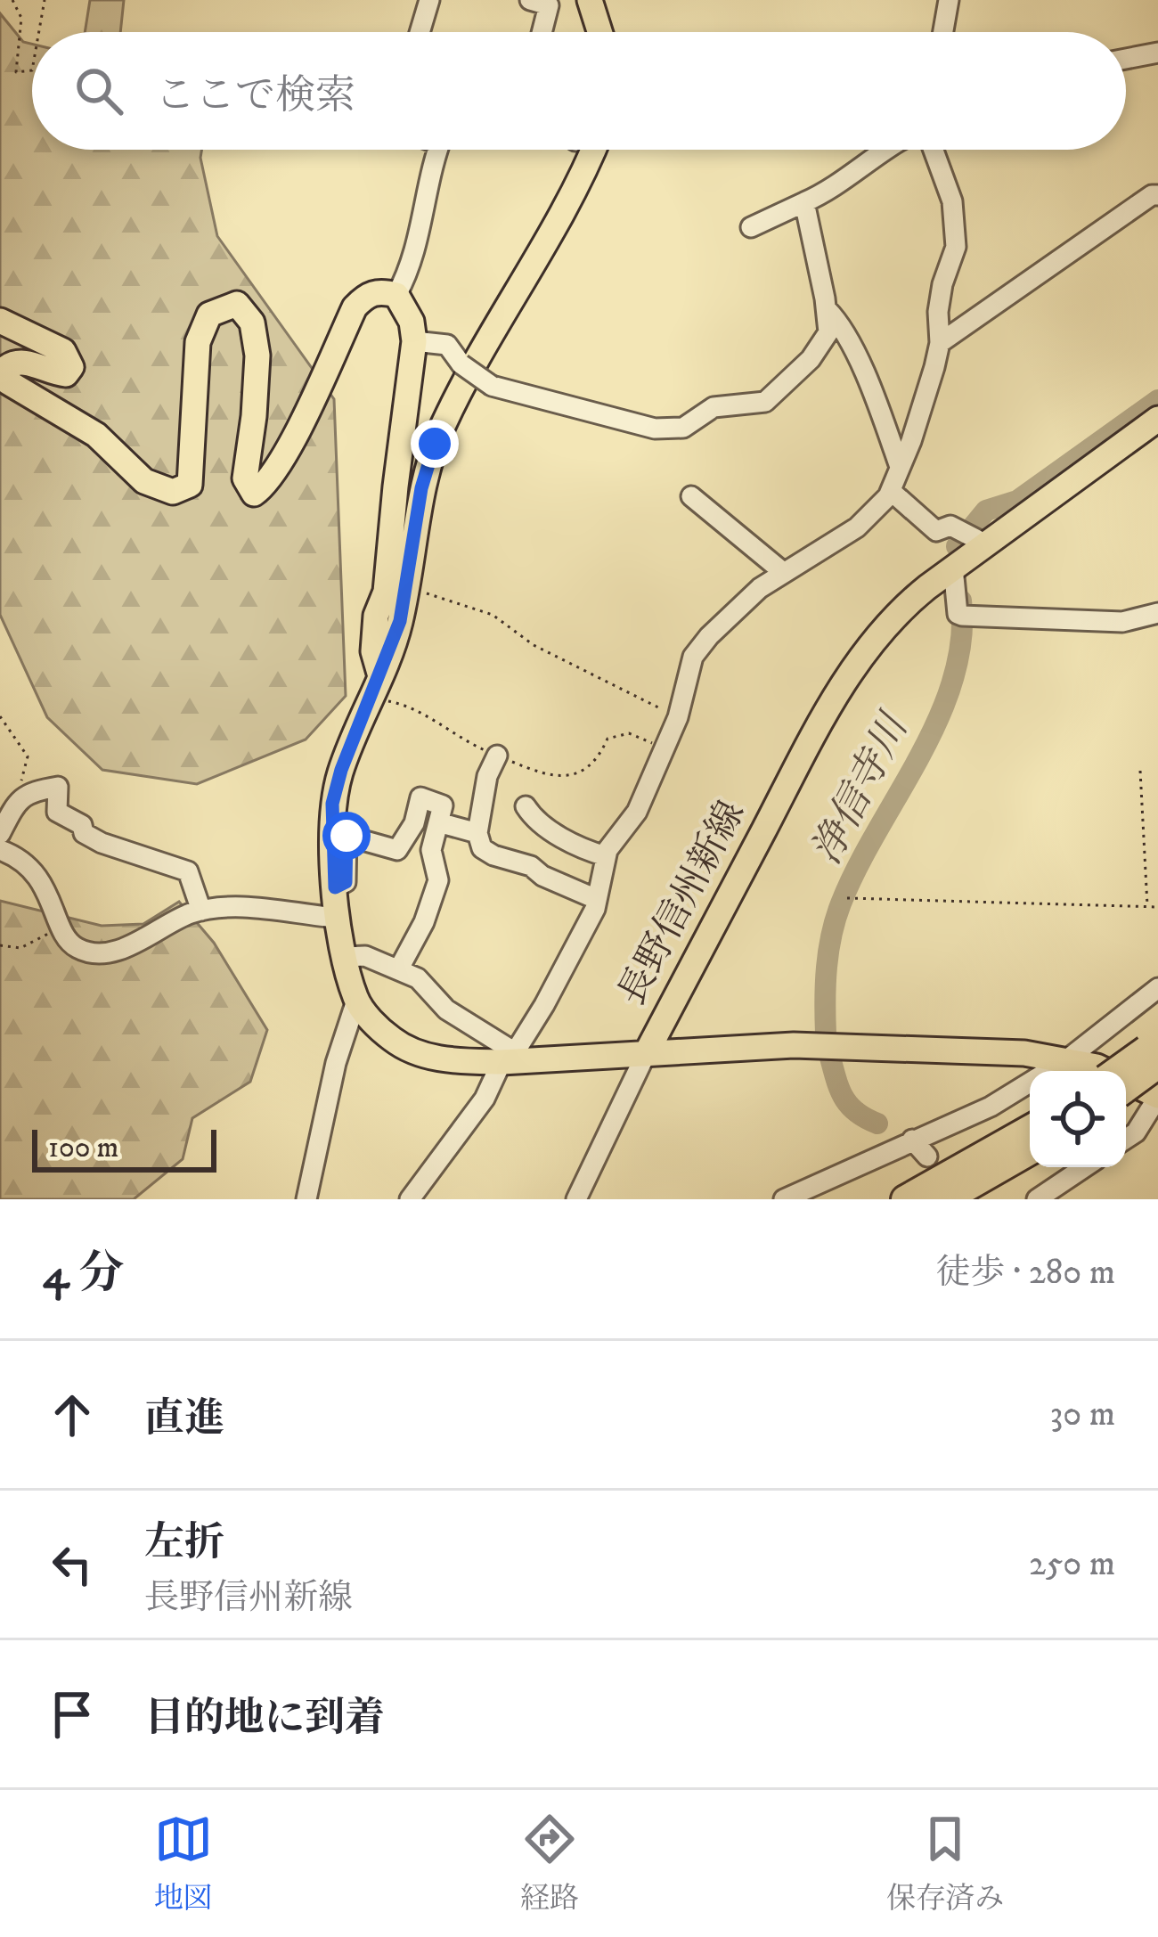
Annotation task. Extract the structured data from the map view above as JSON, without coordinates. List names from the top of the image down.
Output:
{
  "streets": {
    "main road": ["長野信州新線"]
  },
  "water": ["浄信寺川"],
  "scale_bar": "100 m",
  "page": {
    "search": "ここで検索",
    "scale": "100 m",
    "heading": ["4 分", "徒歩 · 280 m"],
    "list": [
      ["直進", "30 m"],
      ["左折", "長野信州新線", "250 m"],
      "目的地に到着"
    ],
    "nav": ["地図", "経路", "保存済み"]
  }
}
